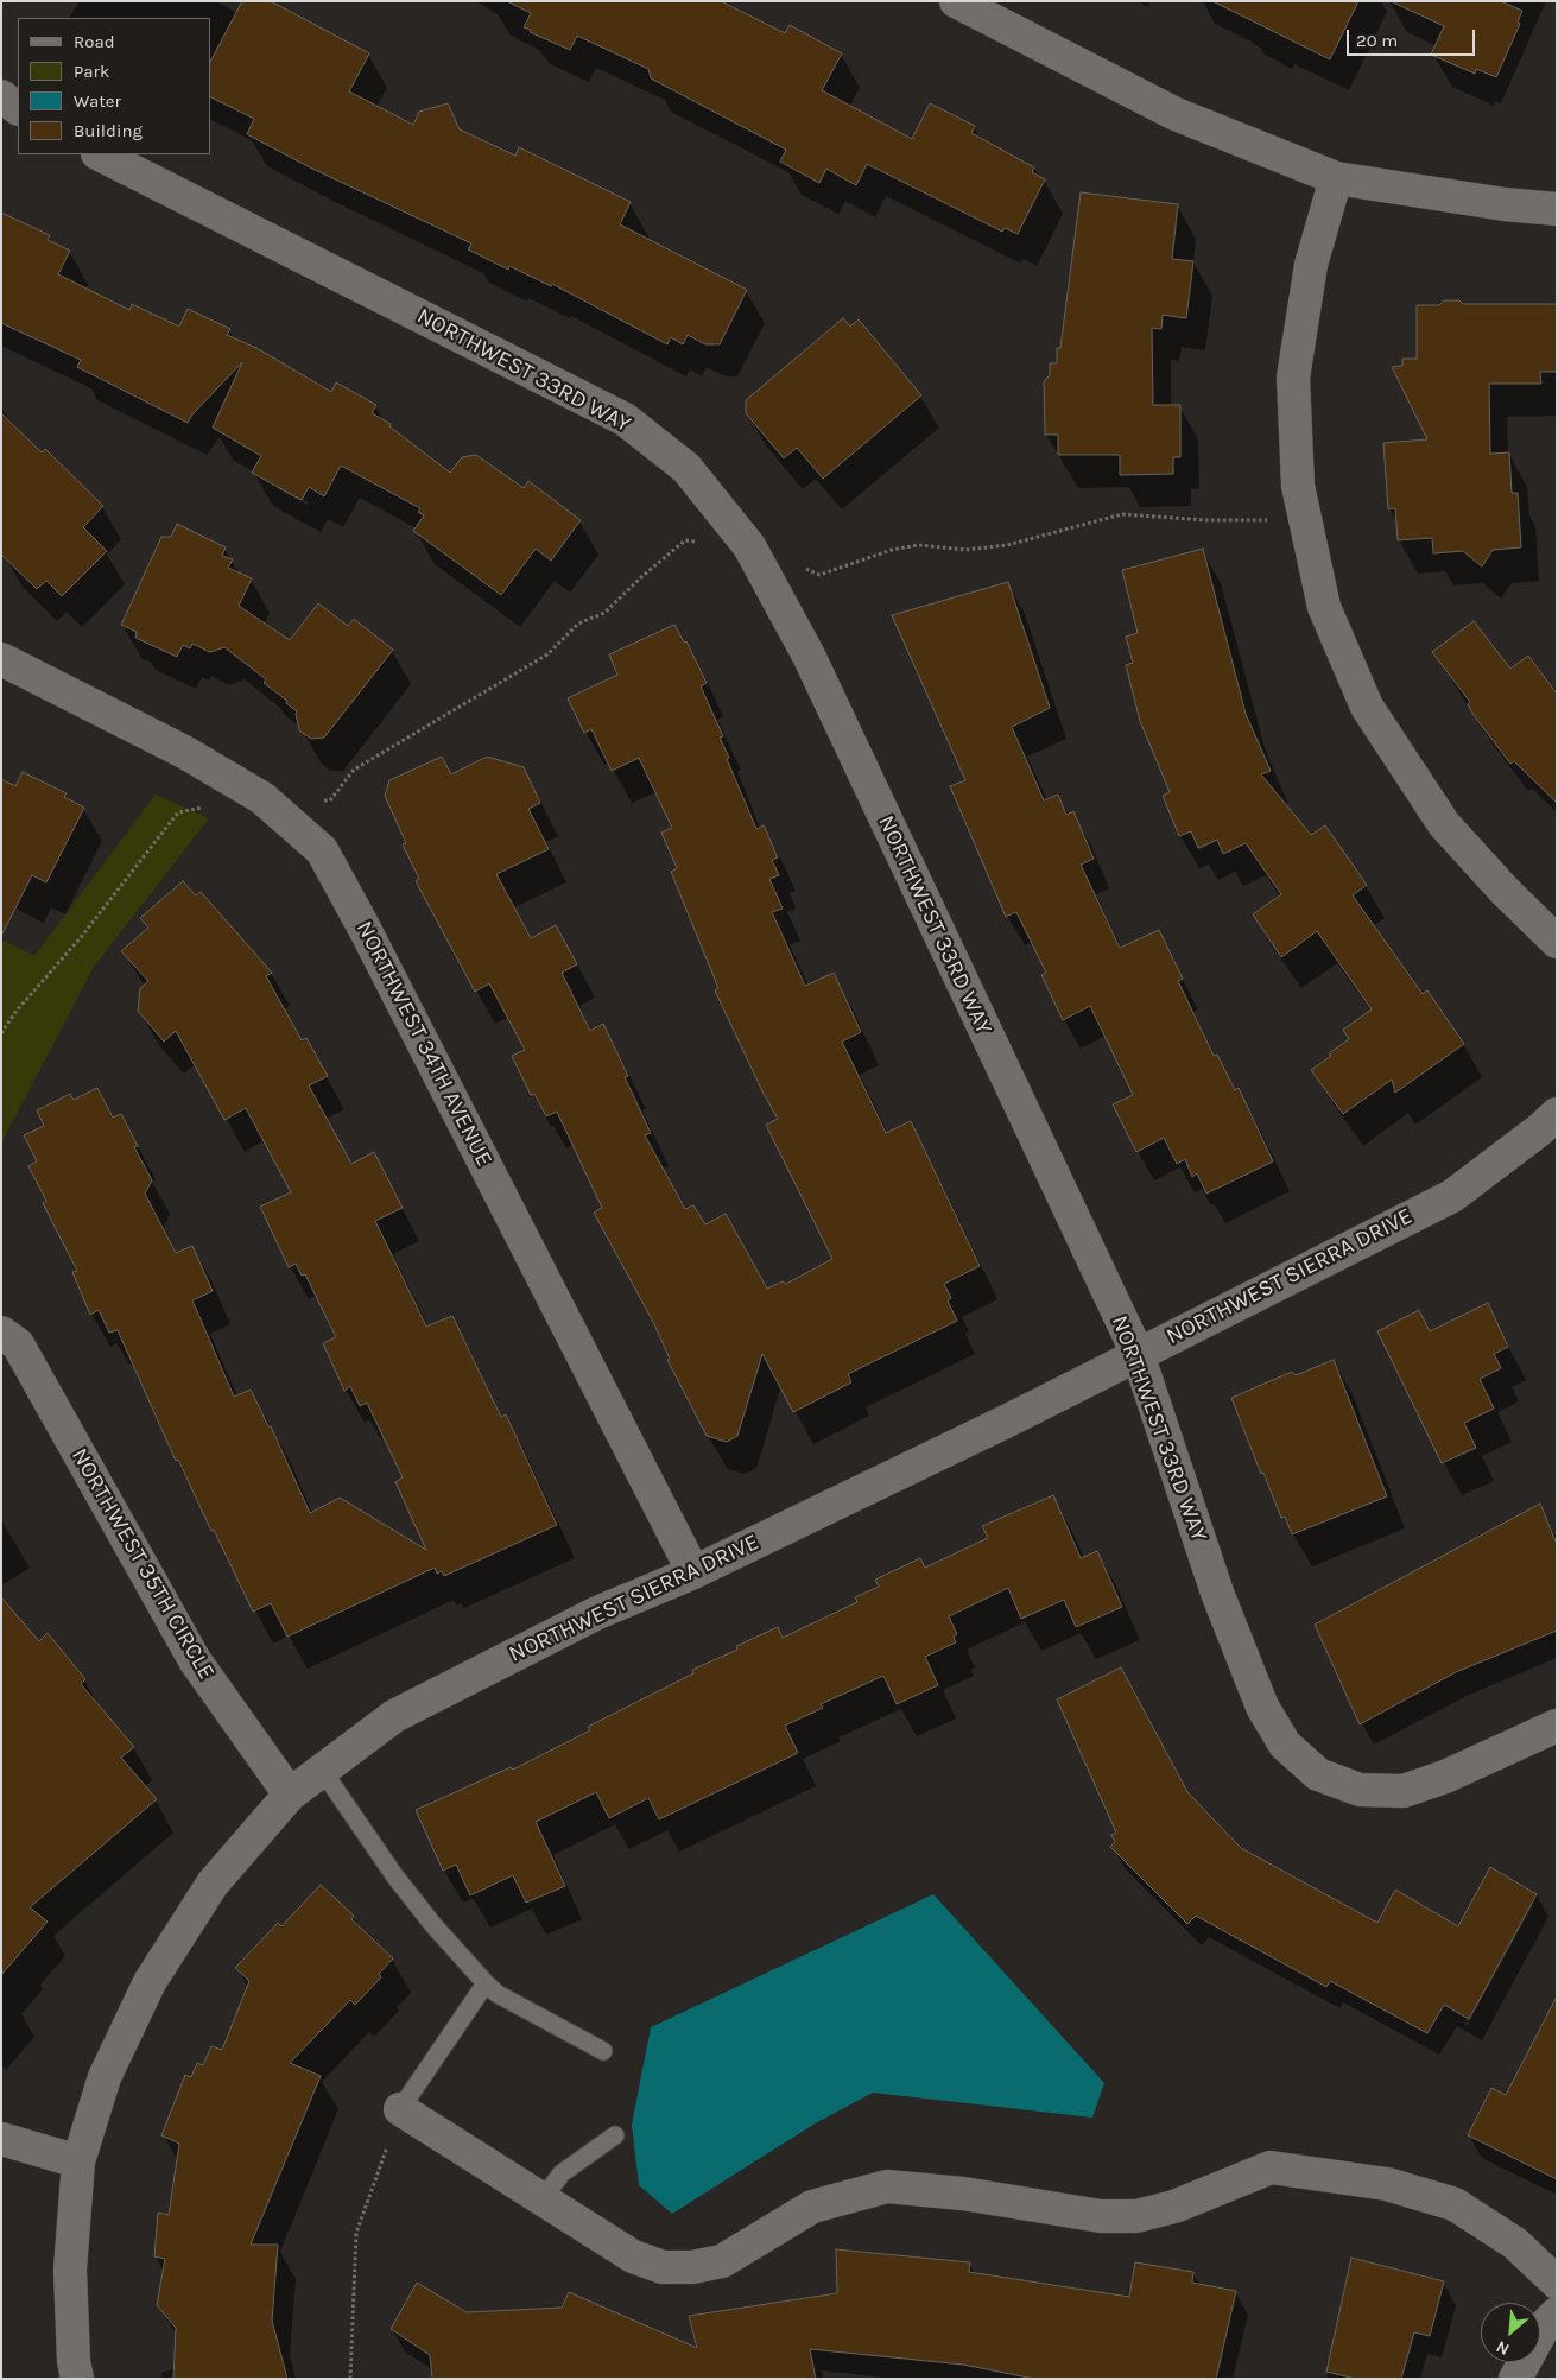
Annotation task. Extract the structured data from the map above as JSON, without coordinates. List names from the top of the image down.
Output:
{
  "streets": {
    "street": [
      "NORTHWEST 33RD WAY",
      "NORTHWEST 34TH AVENUE",
      "NORTHWEST SIERRA DRIVE",
      "NORTHWEST 35TH CIRCLE"
    ]
  },
  "crossings": [
    ["NORTHWEST 33RD WAY", "NORTHWEST SIERRA DRIVE"],
    ["NORTHWEST 34TH AVENUE", "NORTHWEST SIERRA DRIVE"],
    ["NORTHWEST SIERRA DRIVE", "NORTHWEST 35TH CIRCLE"]
  ],
  "legend": [
    "Road",
    "Park",
    "Water",
    "Building"
  ],
  "scale_bar": "20 m",
  "north": "bottom left"
}
